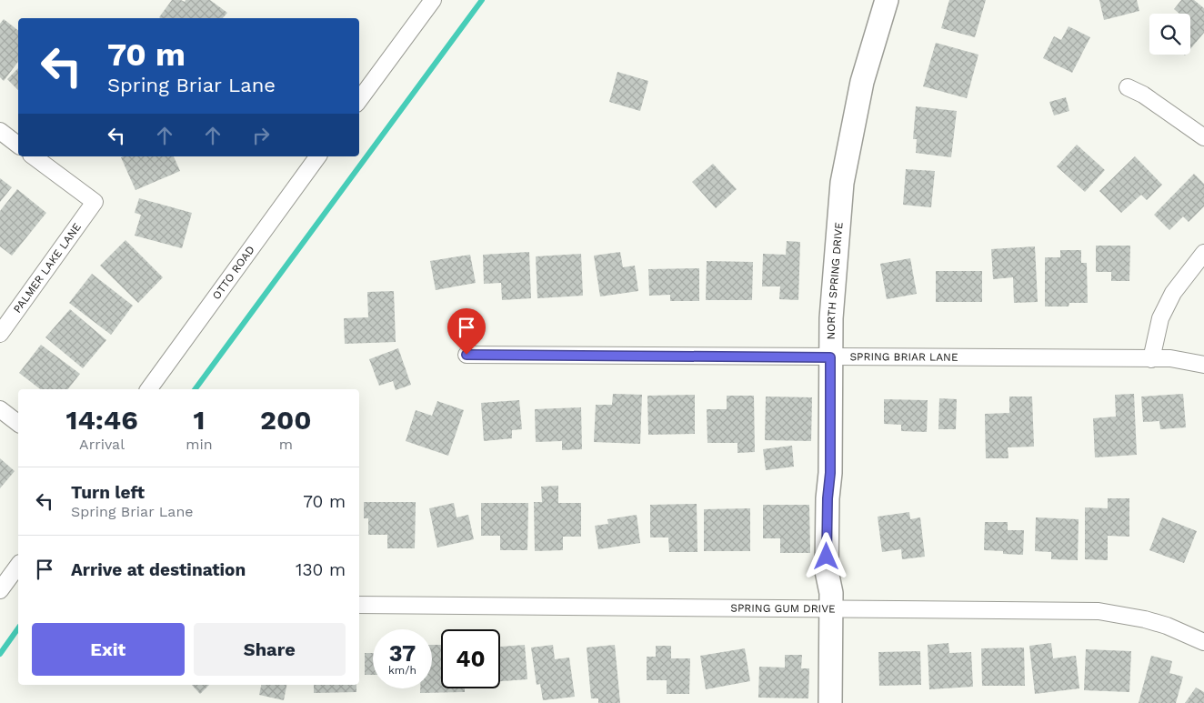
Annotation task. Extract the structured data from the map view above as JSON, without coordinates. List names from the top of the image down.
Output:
{
  "streets": {
    "street": [
      "PALMER LAKE LANE",
      "OTTO ROAD",
      "NORTH SPRING DRIVE",
      "SPRING BRIAR LANE",
      "SPRING GUM DRIVE"
    ]
  },
  "crossings": [
    ["NORTH SPRING DRIVE", "SPRING BRIAR LANE"],
    ["NORTH SPRING DRIVE", "SPRING GUM DRIVE"]
  ],
  "page": {
    "turn": ["70 m", "Spring Briar Lane"],
    "eta": [
      "14:46",
      "Arrival",
      "1",
      "min",
      "200",
      "m"
    ],
    "list": [
      {
        "name": "Turn left",
        "note": "Spring Briar Lane",
        "value": "70 m"
      },
      {
        "name": "Arrive at destination",
        "value": "130 m"
      }
    ],
    "buttons": ["Exit", "Share"],
    "speed": "37 km/h",
    "limit": "40"
  }
}
